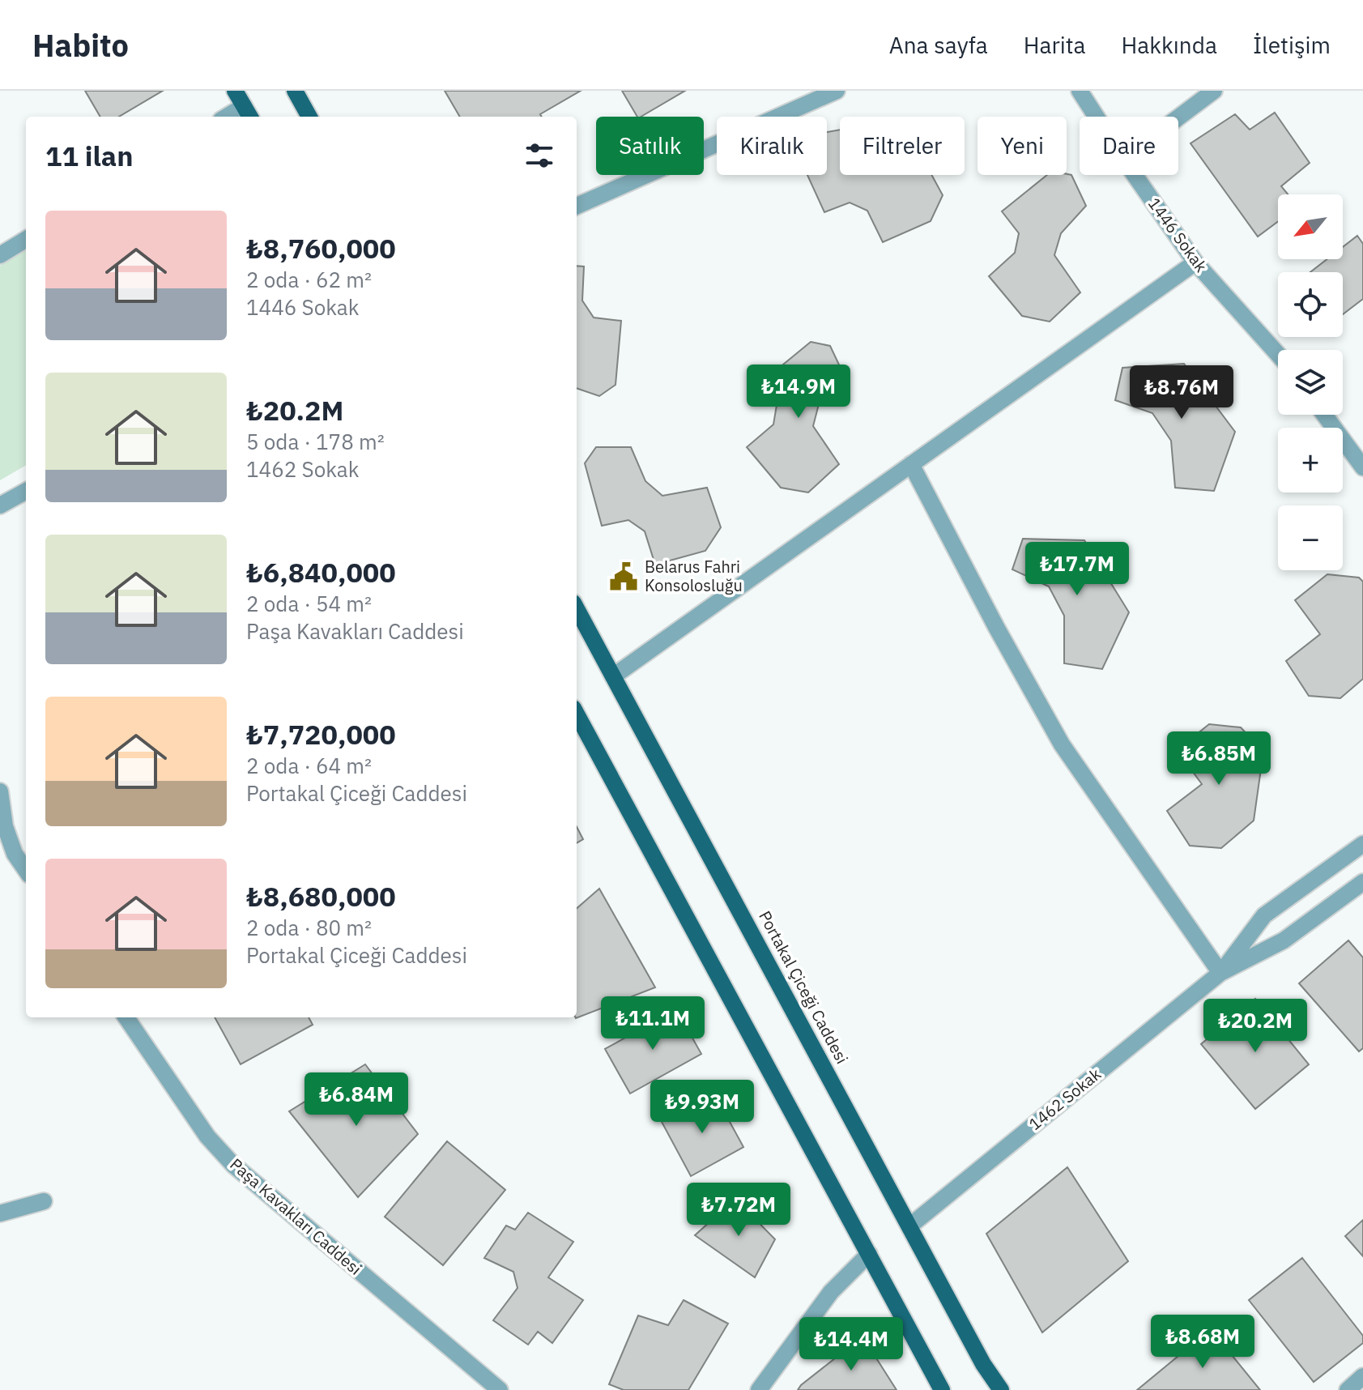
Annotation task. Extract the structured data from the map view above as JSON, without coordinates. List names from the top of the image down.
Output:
{
  "streets": {
    "main road": ["Portakal Çiceği Caddesi"],
    "street": ["1446 Sokak", "1462 Sokak", "Paşa Kavakları Caddesi"]
  },
  "crossings": [
    ["Portakal Çiceği Caddesi", "1462 Sokak"]
  ],
  "places": {
    "public building": ["Belarus Fahri Konsolosluğu"]
  },
  "north": "bottom left",
  "page": {
    "header": "Habito",
    "nav": [
      "Ana sayfa",
      "Harita",
      "Hakkında",
      "İletişim"
    ],
    "chip": [
      "Satılık",
      "Kiralık",
      "Filtreler",
      "Yeni",
      "Daire"
    ],
    "heading": "11 ilan",
    "map_buttons": ["+", "−"],
    "list": [
      {
        "name": "₺8,760,000",
        "note": "2 oda · 62 m² · 1446 Sokak"
      },
      {
        "name": "₺20.2M",
        "note": "5 oda · 178 m² · 1462 Sokak"
      },
      {
        "name": "₺6,840,000",
        "note": "2 oda · 54 m² · Paşa Kavakları Caddesi"
      },
      {
        "name": "₺7,720,000",
        "note": "2 oda · 64 m² · Portakal Çiceği Caddesi"
      },
      {
        "name": "₺8,680,000",
        "note": "2 oda · 80 m² · Portakal Çiceği Caddesi"
      }
    ],
    "price": [
      "₺14.9M",
      "₺8.76M",
      "₺17.7M",
      "₺6.85M",
      "₺11.1M",
      "₺20.2M",
      "₺6.84M",
      "₺9.93M",
      "₺7.72M",
      "₺8.68M",
      "₺14.4M"
    ]
  }
}
